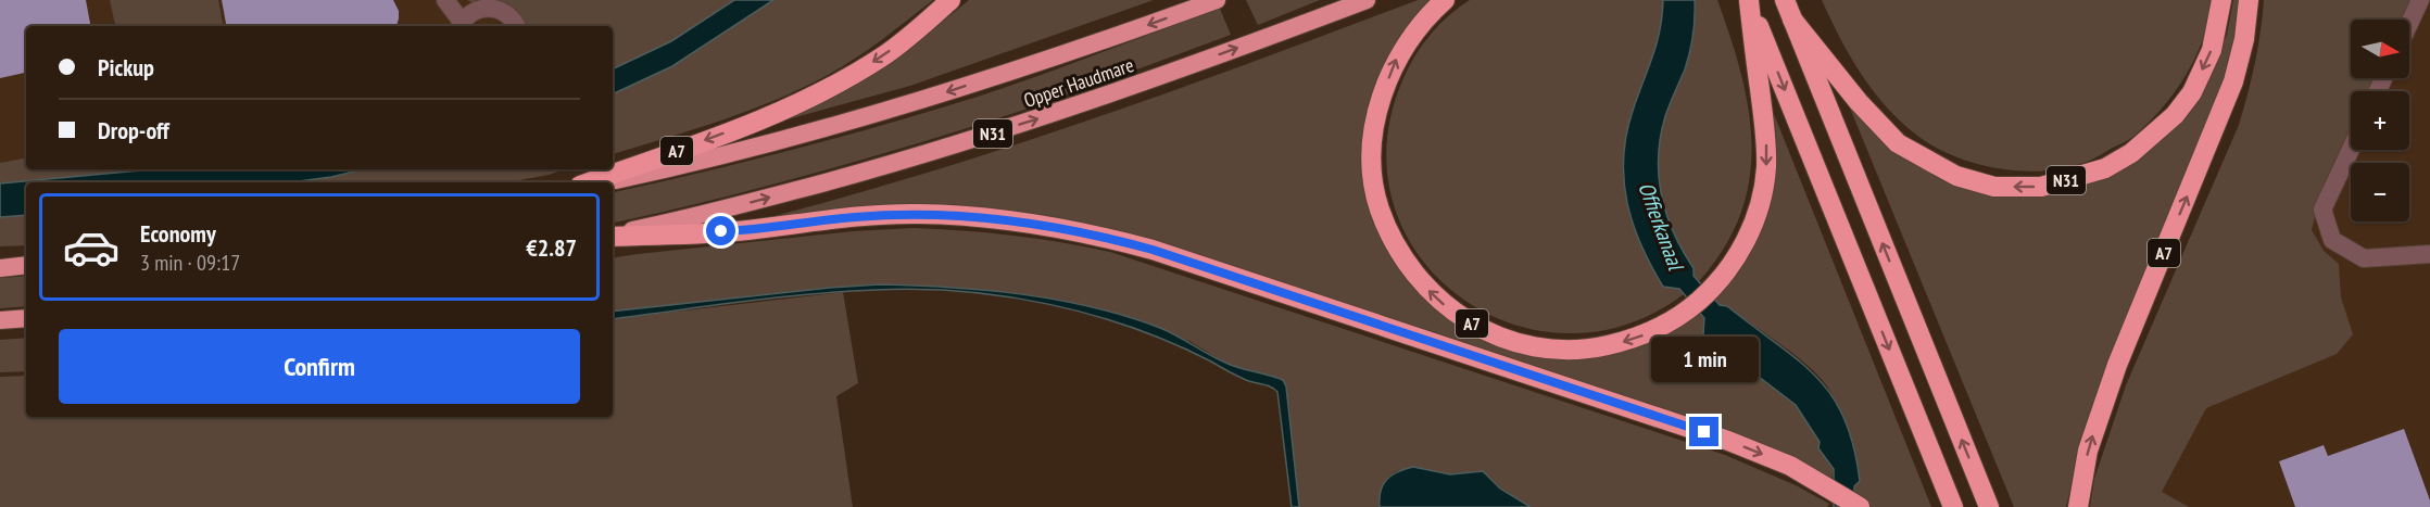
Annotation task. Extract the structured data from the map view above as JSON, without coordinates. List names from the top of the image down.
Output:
{
  "streets": {
    "highway": ["Opper Haudmare", "N31", "A7"]
  },
  "water": ["Offierkanaal"],
  "north": "right",
  "page": {
    "map_buttons": ["+", "−"],
    "banner": ["Pickup", "Drop-off"],
    "list": [
      {
        "name": "Economy",
        "note": "3 min · 09:17",
        "value": "€2.87"
      }
    ],
    "buttons": "Confirm",
    "bubble": "1 min"
  }
}
